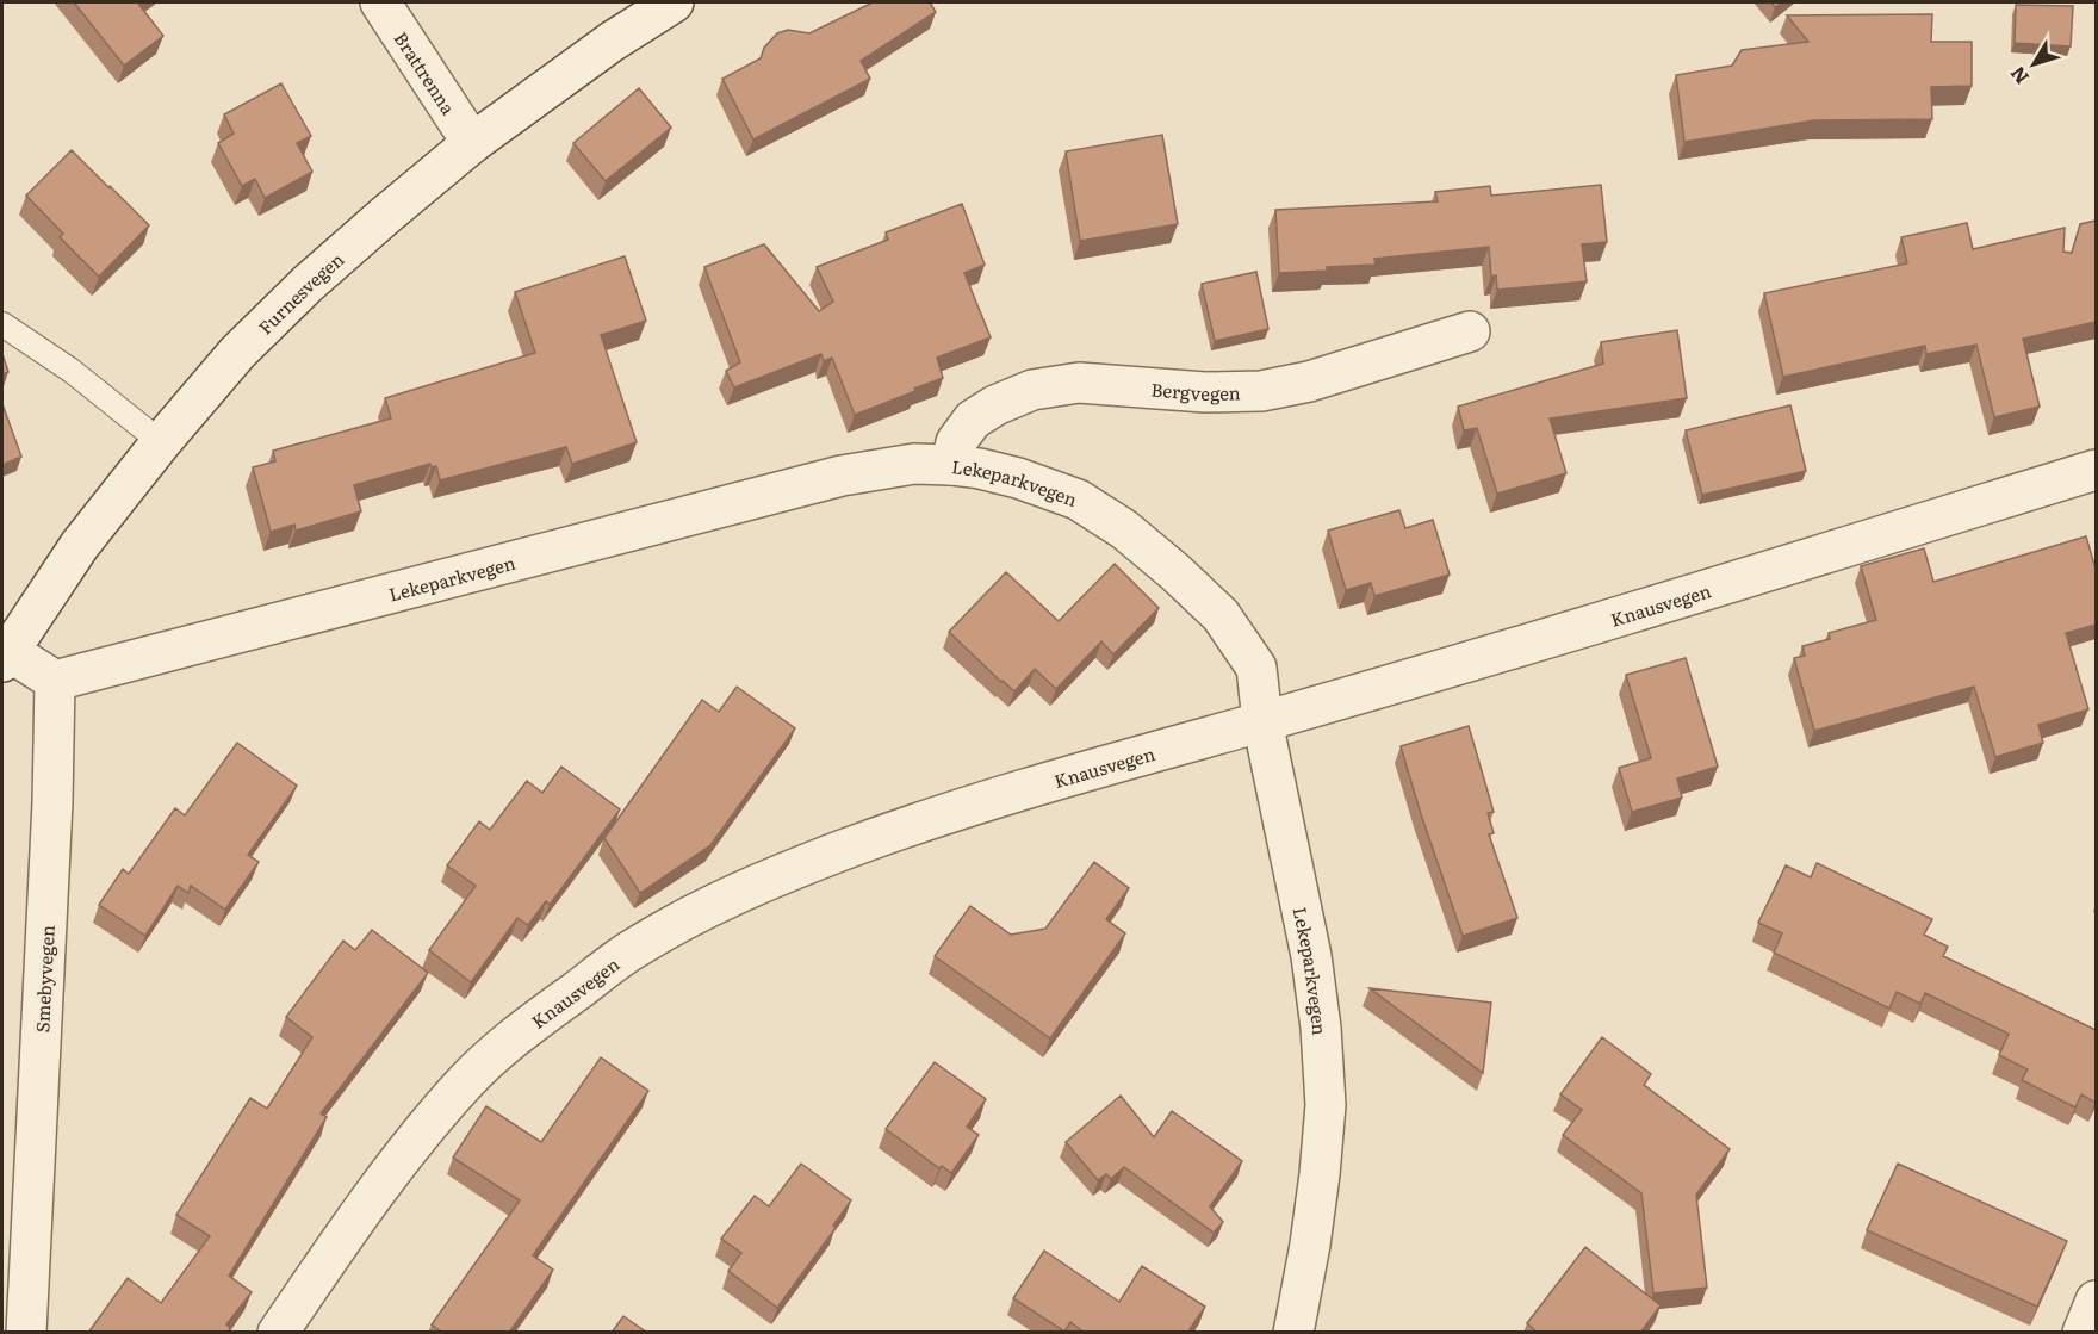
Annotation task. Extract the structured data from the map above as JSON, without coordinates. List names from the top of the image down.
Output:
{
  "streets": {
    "street": [
      "Brattrenna",
      "Furnesvegen",
      "Bergvegen",
      "Lekeparkvegen",
      "Knausvegen",
      "Smebyvegen"
    ]
  },
  "crossings": [
    ["Brattrenna", "Furnesvegen"],
    ["Bergvegen", "Lekeparkvegen"],
    ["Lekeparkvegen", "Knausvegen"],
    ["Lekeparkvegen", "Smebyvegen"]
  ],
  "north": "bottom left"
}
